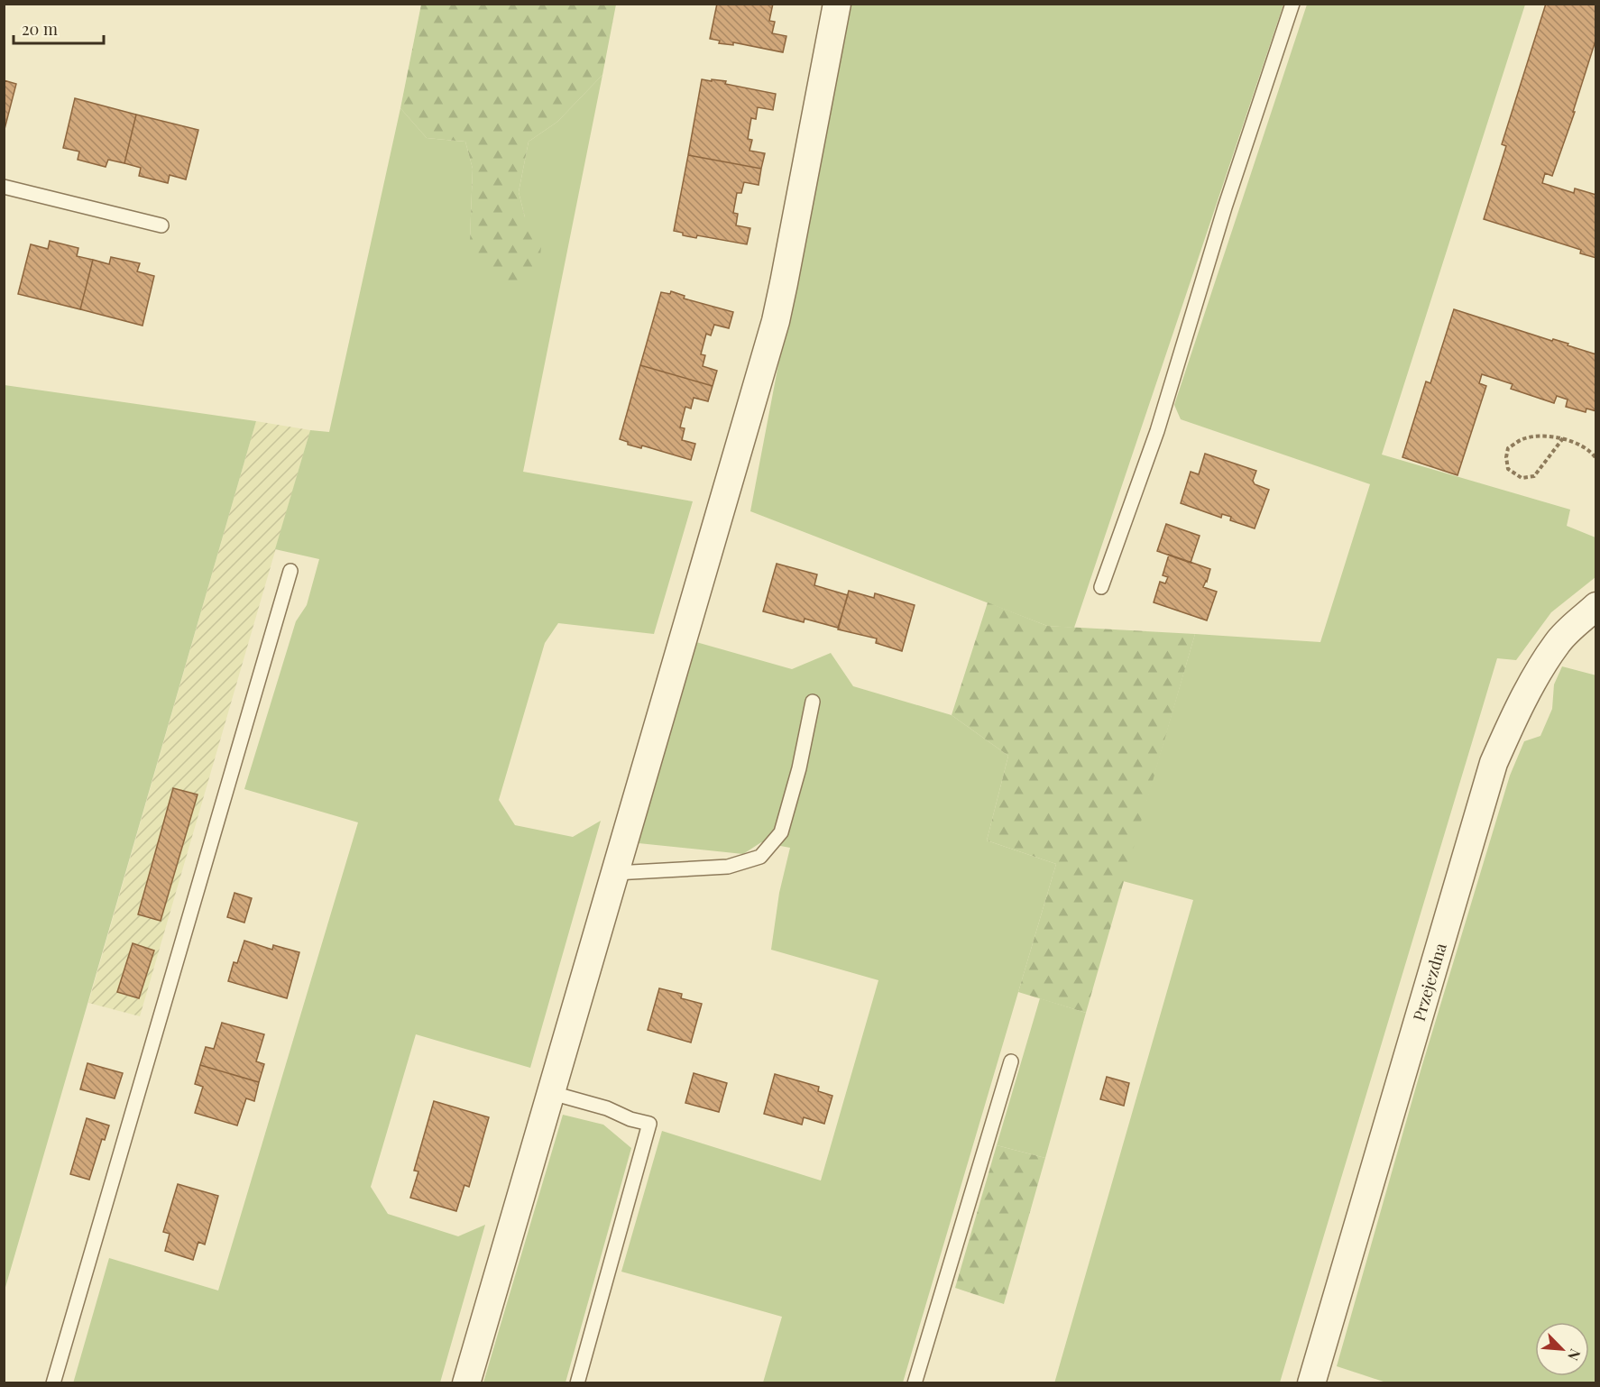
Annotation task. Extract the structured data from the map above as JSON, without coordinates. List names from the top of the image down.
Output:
{
  "streets": {
    "street": ["Przejezdna"]
  },
  "scale_bar": "20 m",
  "north": "bottom right"
}
